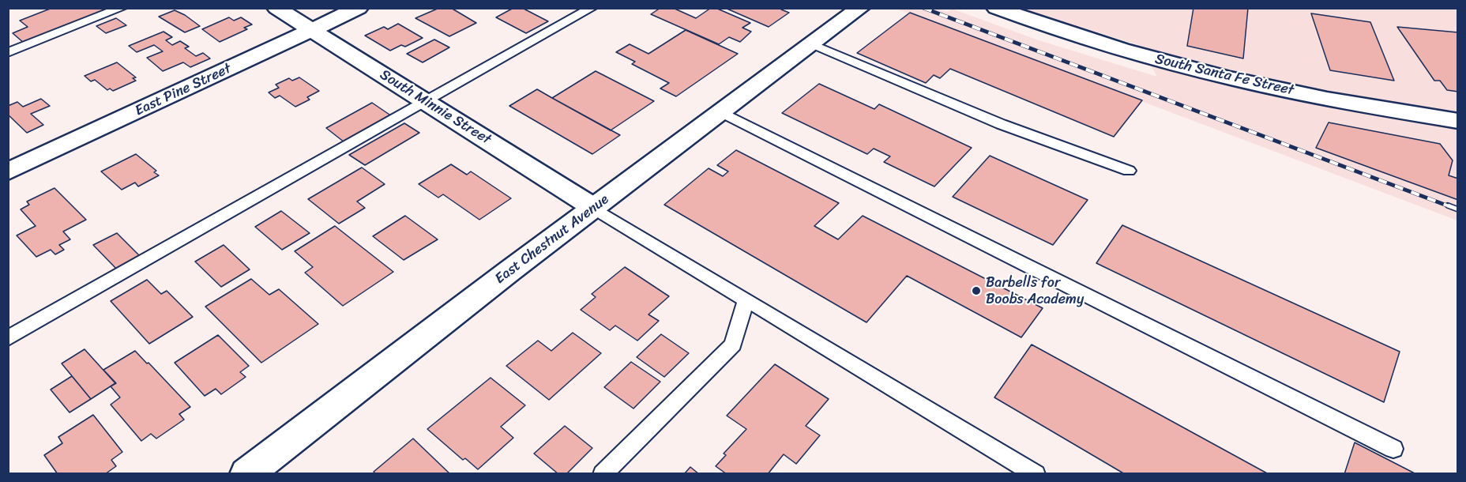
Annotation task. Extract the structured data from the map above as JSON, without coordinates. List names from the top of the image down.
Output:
{
  "streets": {
    "street": [
      "South Santa Fe Street",
      "East Pine Street",
      "South Minnie Street",
      "East Chestnut Avenue"
    ]
  },
  "crossings": [
    ["East Pine Street", "South Minnie Street"],
    ["South Minnie Street", "East Chestnut Avenue"]
  ],
  "places": ["Barbells for Boobs Academy"]
}
